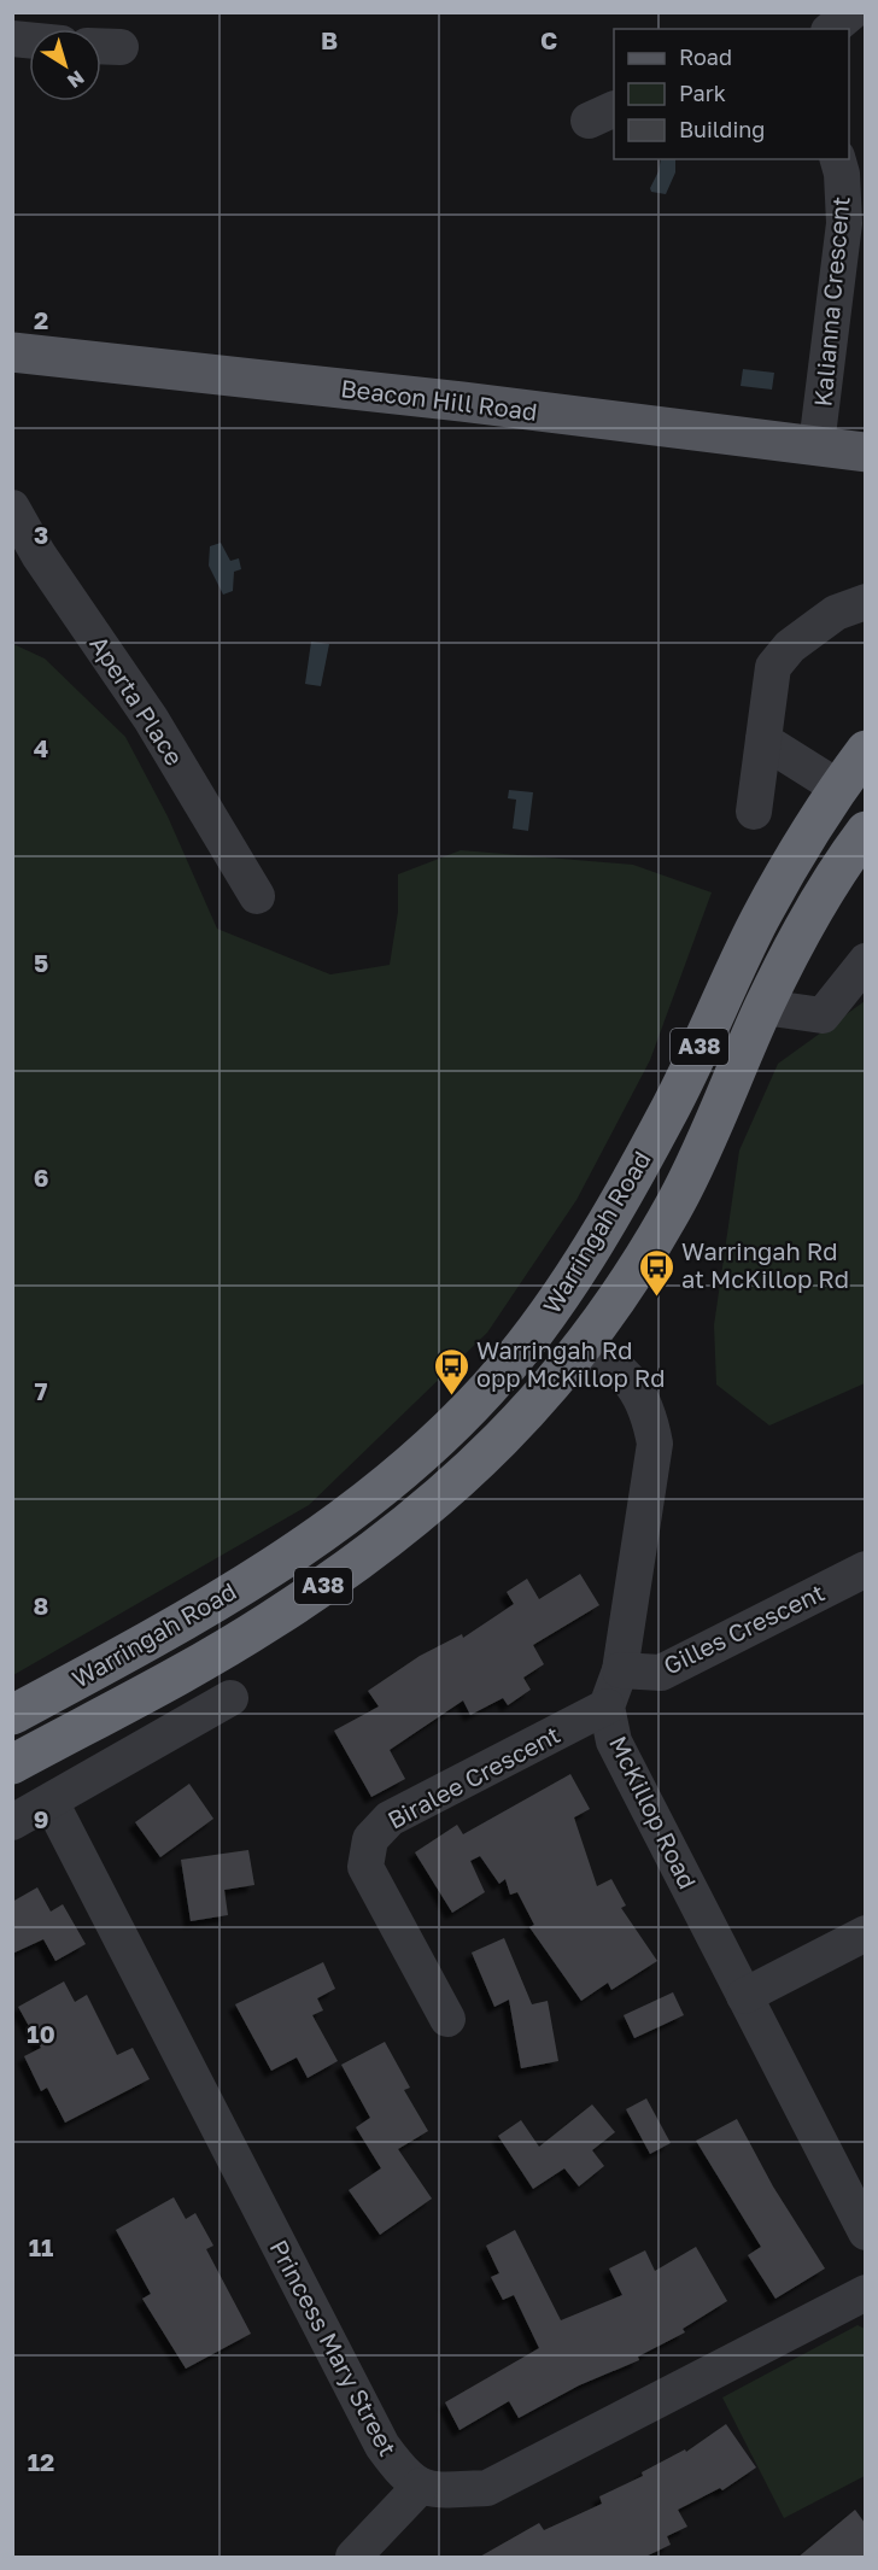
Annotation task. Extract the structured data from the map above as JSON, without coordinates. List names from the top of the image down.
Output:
{
  "streets": {
    "highway": ["A38", "Warringah Road", "McKillop Road"],
    "main road": ["Beacon Hill Road"],
    "street": [
      "Kalianna Crescent",
      "Aperta Place",
      "Gilles Crescent",
      "Biralee Crescent",
      "Princess Mary Street"
    ]
  },
  "crossings": [
    ["Kalianna Crescent", "Beacon Hill Road"],
    ["Warringah Road", "McKillop Road"],
    ["Gilles Crescent", "McKillop Road"],
    ["Biralee Crescent", "McKillop Road"]
  ],
  "places": {
    "bus stop": ["Warringah Rd at McKillop Rd", "Warringah Rd opp McKillop Rd"]
  },
  "legend": ["Road", "Park", "Building"],
  "north": "bottom right",
  "grid": {
    "columns": ["B", "C"],
    "rows": [
      "2",
      "3",
      "4",
      "5",
      "6",
      "7",
      "8",
      "9",
      "10",
      "11",
      "12"
    ]
  }
}
